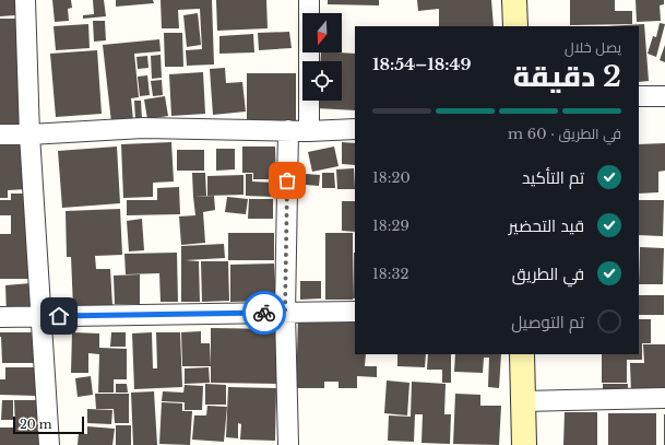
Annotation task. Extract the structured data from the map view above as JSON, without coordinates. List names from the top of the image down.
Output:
{
  "scale_bar": "20 m",
  "north": "bottom",
  "page": {
    "heading": ["2 دقيقة", "يصل خلال", "18:49–18:54"],
    "bar": "في الطريق · 60 m",
    "list": [
      ["تم التأكيد", "18:20"],
      ["قيد التحضير", "18:29"],
      ["في الطريق", "18:32"],
      "تم التوصيل"
    ],
    "scale": "20 m"
  }
}
